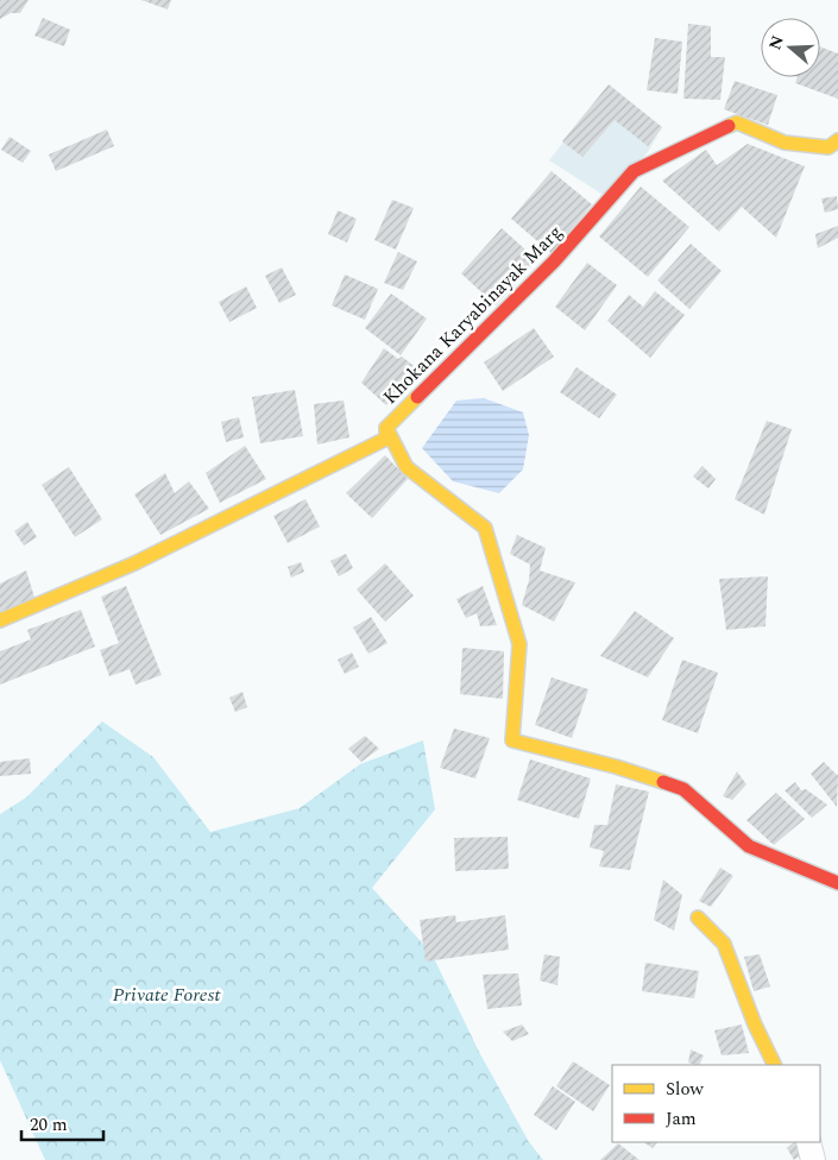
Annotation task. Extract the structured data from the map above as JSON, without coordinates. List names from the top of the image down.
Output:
{
  "streets": {
    "street": ["Khokana Karyabinayak Marg"]
  },
  "parks": ["Private Forest"],
  "legend": ["Slow", "Jam"],
  "scale_bar": "20 m",
  "north": "left"
}
